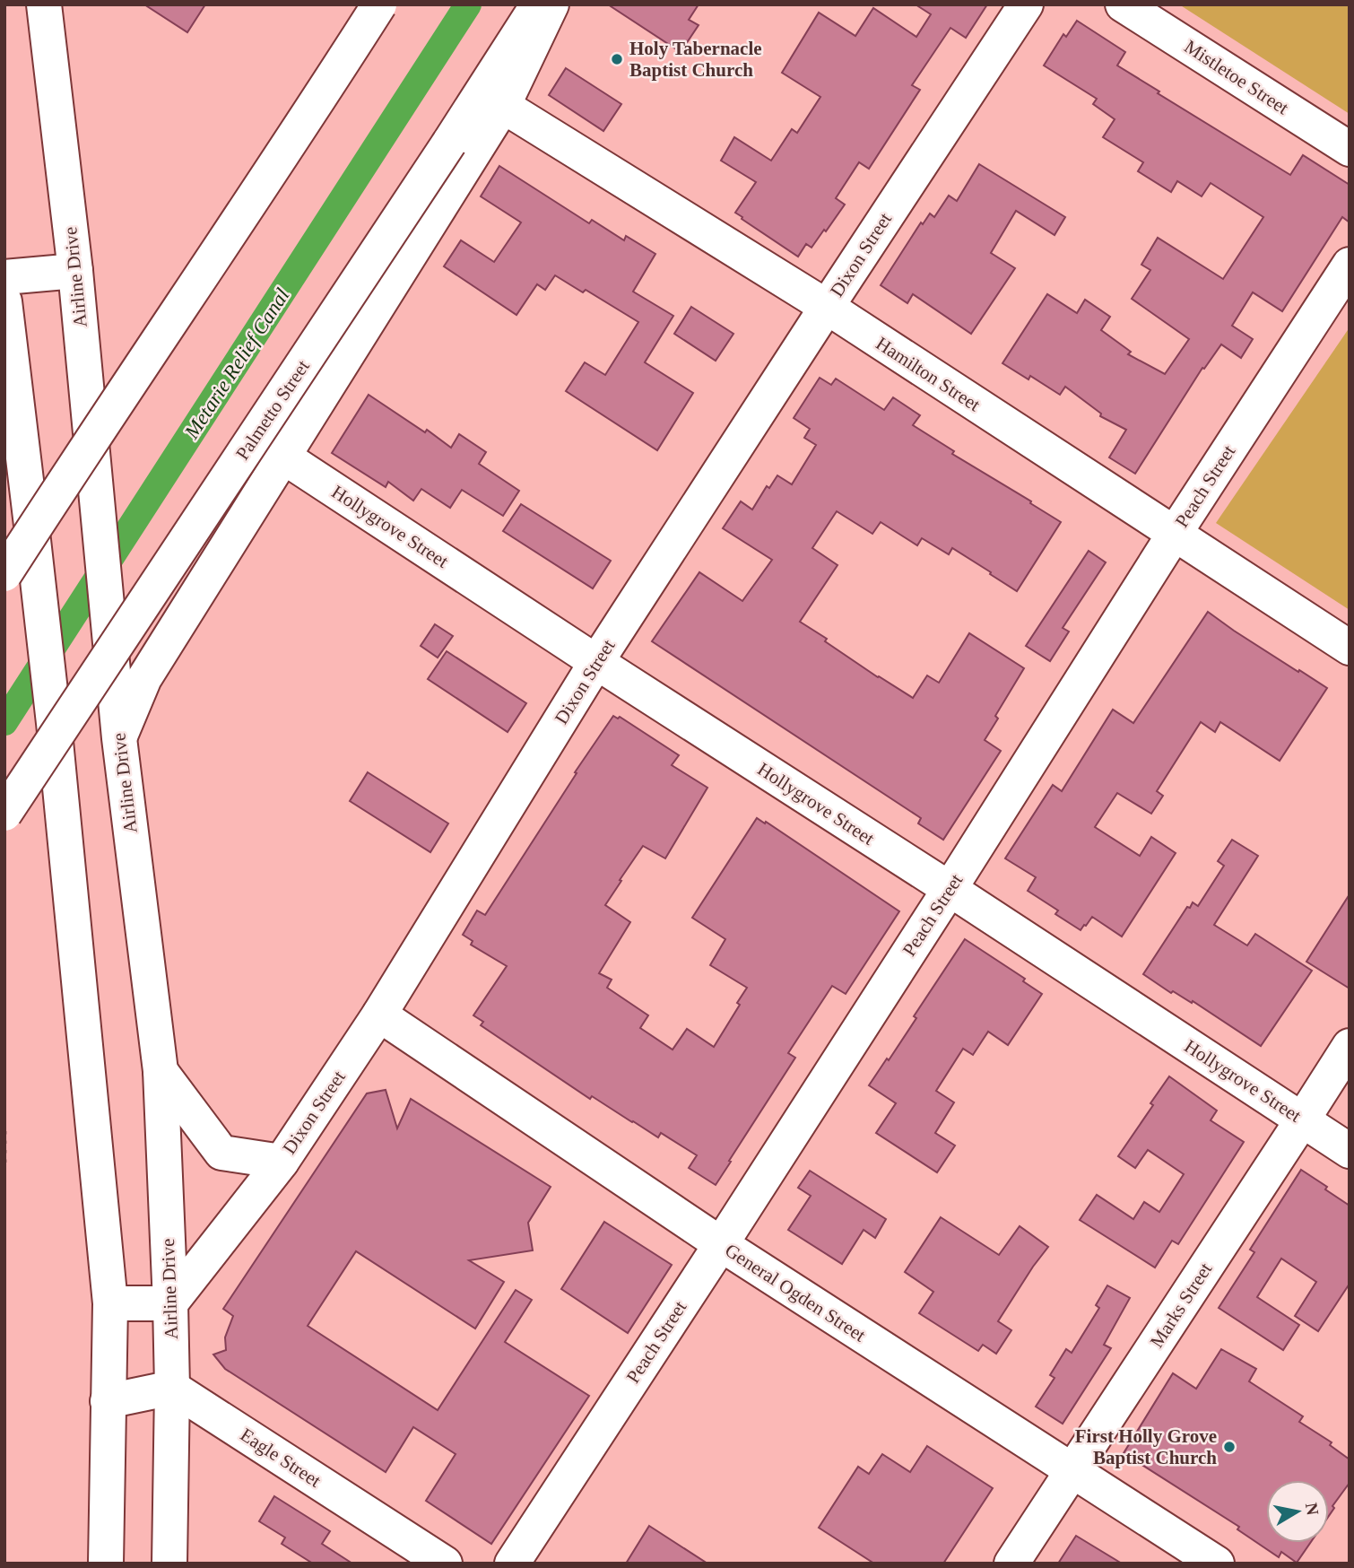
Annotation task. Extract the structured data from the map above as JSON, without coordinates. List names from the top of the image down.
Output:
{
  "streets": {
    "main road": [
      "Mistletoe Street",
      "Dixon Street",
      "Airline Drive",
      "Hamilton Street",
      "Palmetto Street",
      "Peach Street",
      "Hollygrove Street",
      "General Ogden Street",
      "Marks Street",
      "Eagle Street"
    ]
  },
  "crossings": [
    ["Dixon Street", "Airline Drive"],
    ["Dixon Street", "Hamilton Street"],
    ["Dixon Street", "Hollygrove Street"],
    ["Dixon Street", "General Ogden Street"],
    ["Airline Drive", "Eagle Street"],
    ["Hamilton Street", "Peach Street"],
    ["Peach Street", "Hollygrove Street"],
    ["Peach Street", "General Ogden Street"],
    ["Hollygrove Street", "Marks Street"],
    ["General Ogden Street", "Marks Street"]
  ],
  "water": ["Metarie Relief Canal"],
  "places": ["Holy Tabernacle Baptist Church", "First Holly Grove Baptist Church"],
  "north": "right"
}
